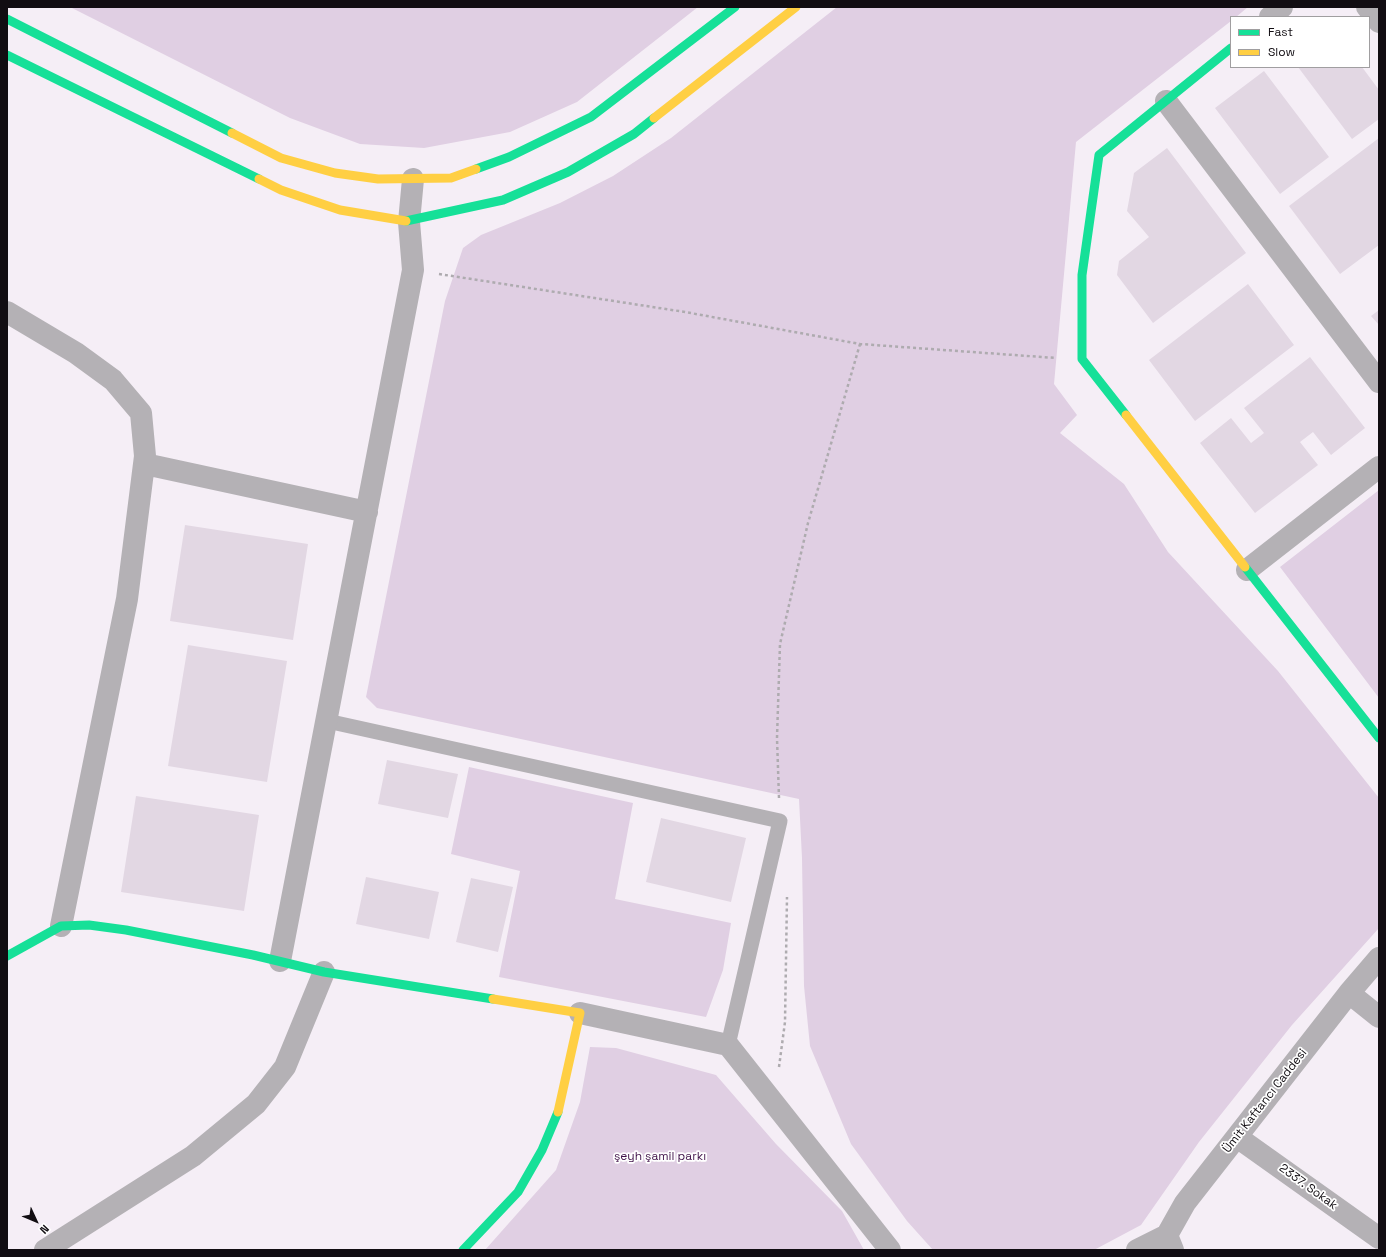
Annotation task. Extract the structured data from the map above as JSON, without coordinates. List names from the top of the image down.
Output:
{
  "streets": {
    "street": ["Ümit Kaftancı Caddesi", "2337. Sokak"]
  },
  "crossings": [
    ["Ümit Kaftancı Caddesi", "2337. Sokak"]
  ],
  "parks": ["şeyh şamil parkı"],
  "legend": ["Fast", "Slow"],
  "north": "bottom right"
}
